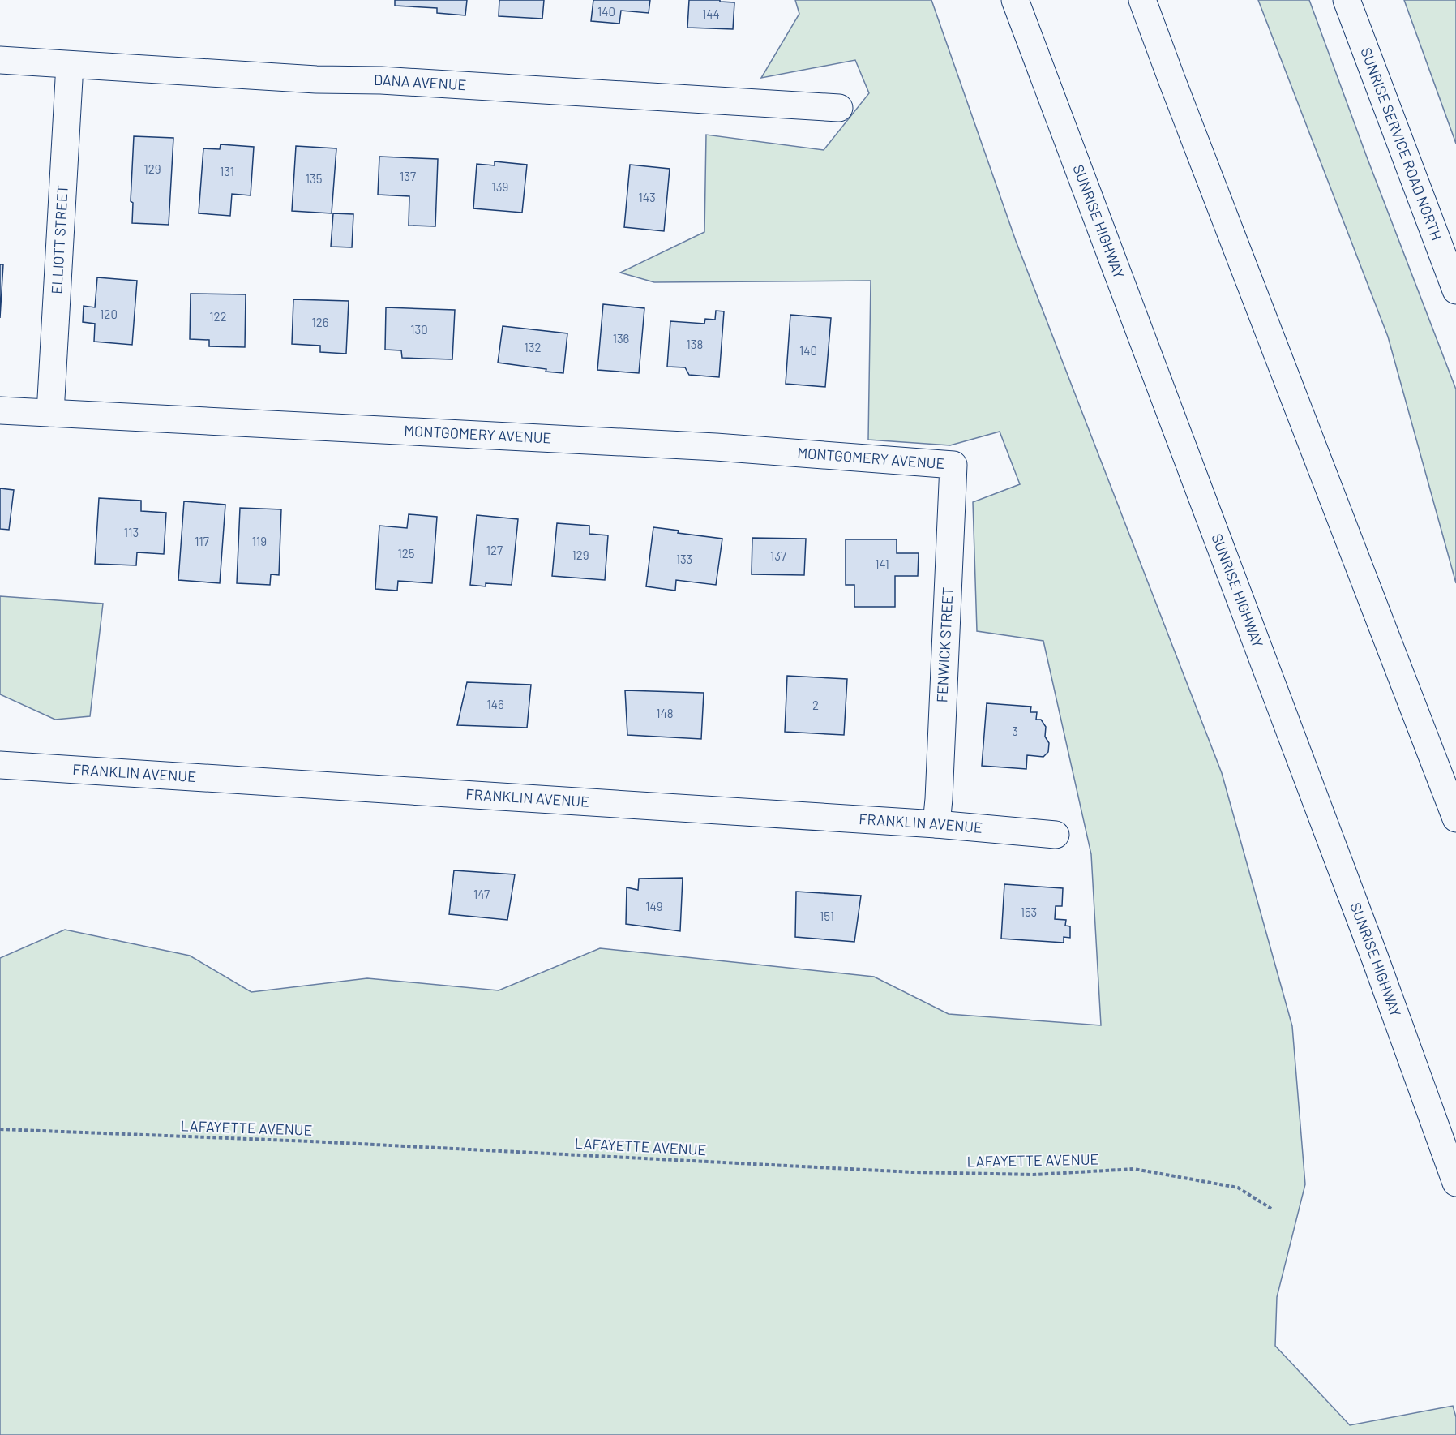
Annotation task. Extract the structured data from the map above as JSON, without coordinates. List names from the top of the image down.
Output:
{
  "streets": {
    "main road": [
      "DANA AVENUE",
      "SUNRISE SERVICE ROAD NORTH",
      "SUNRISE HIGHWAY",
      "ELLIOTT STREET",
      "MONTGOMERY AVENUE",
      "FENWICK STREET",
      "FRANKLIN AVENUE"
    ],
    "path": ["LAFAYETTE AVENUE"]
  },
  "crossings": [
    ["DANA AVENUE", "ELLIOTT STREET"],
    ["ELLIOTT STREET", "MONTGOMERY AVENUE"],
    ["MONTGOMERY AVENUE", "FENWICK STREET"],
    ["FENWICK STREET", "FRANKLIN AVENUE"]
  ],
  "house_numbers": [
    "140",
    "144",
    "129",
    "131",
    "137",
    "135",
    "139",
    "143",
    "120",
    "122",
    "126",
    "130",
    "136",
    "138",
    "132",
    "140",
    "113",
    "117",
    "119",
    "127",
    "125",
    "129",
    "137",
    "133",
    "141",
    "146",
    "2",
    "148",
    "3",
    "147",
    "149",
    "153",
    "151"
  ]
}
